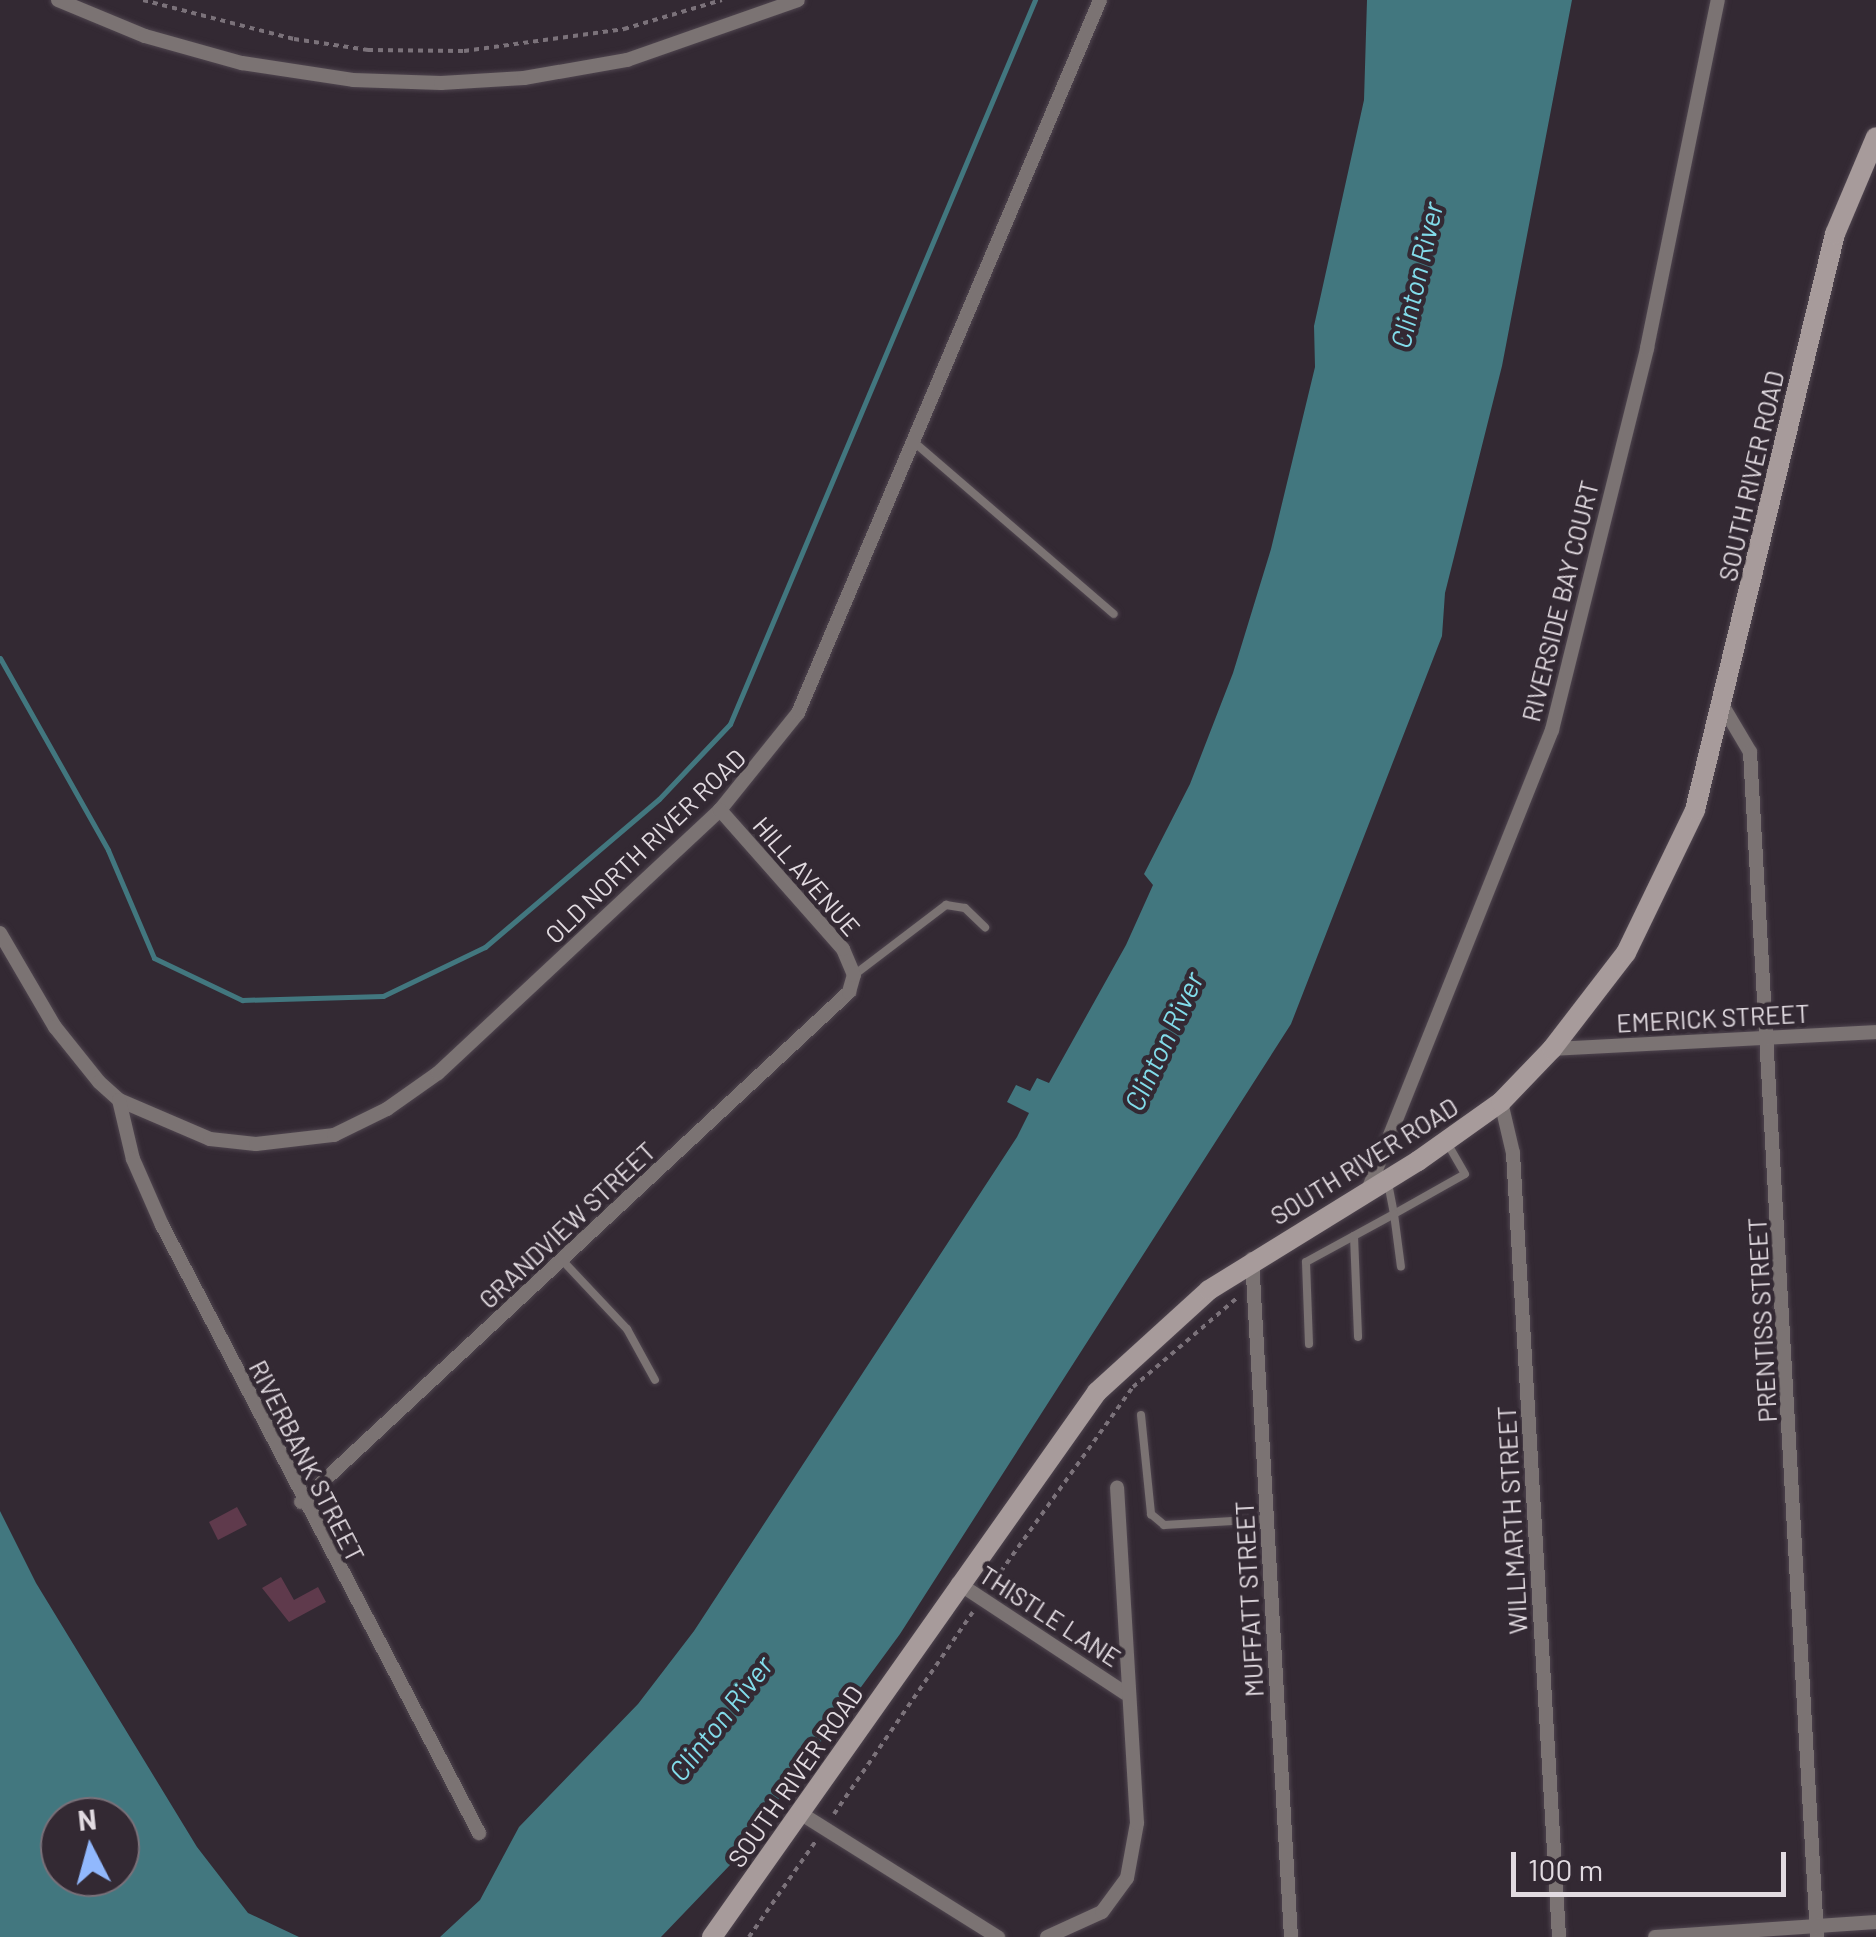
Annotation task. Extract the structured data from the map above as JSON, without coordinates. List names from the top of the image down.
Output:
{
  "streets": {
    "street": [
      "SOUTH RIVER ROAD",
      "RIVERSIDE BAY COURT",
      "OLD NORTH RIVER ROAD",
      "HILL AVENUE",
      "EMERICK STREET",
      "GRANDVIEW STREET",
      "PRENTISS STREET",
      "RIVERBANK STREET",
      "WILLMARTH STREET",
      "MUFFATT STREET",
      "THISTLE LANE"
    ]
  },
  "crossings": [
    ["SOUTH RIVER ROAD", "RIVERSIDE BAY COURT"],
    ["SOUTH RIVER ROAD", "EMERICK STREET"],
    ["SOUTH RIVER ROAD", "PRENTISS STREET"],
    ["SOUTH RIVER ROAD", "WILLMARTH STREET"],
    ["SOUTH RIVER ROAD", "MUFFATT STREET"],
    ["SOUTH RIVER ROAD", "THISTLE LANE"],
    ["OLD NORTH RIVER ROAD", "HILL AVENUE"],
    ["OLD NORTH RIVER ROAD", "RIVERBANK STREET"],
    ["HILL AVENUE", "GRANDVIEW STREET"],
    ["EMERICK STREET", "PRENTISS STREET"],
    ["GRANDVIEW STREET", "RIVERBANK STREET"]
  ],
  "water": ["Clinton River"],
  "scale_bar": "100 m",
  "north": "top"
}
